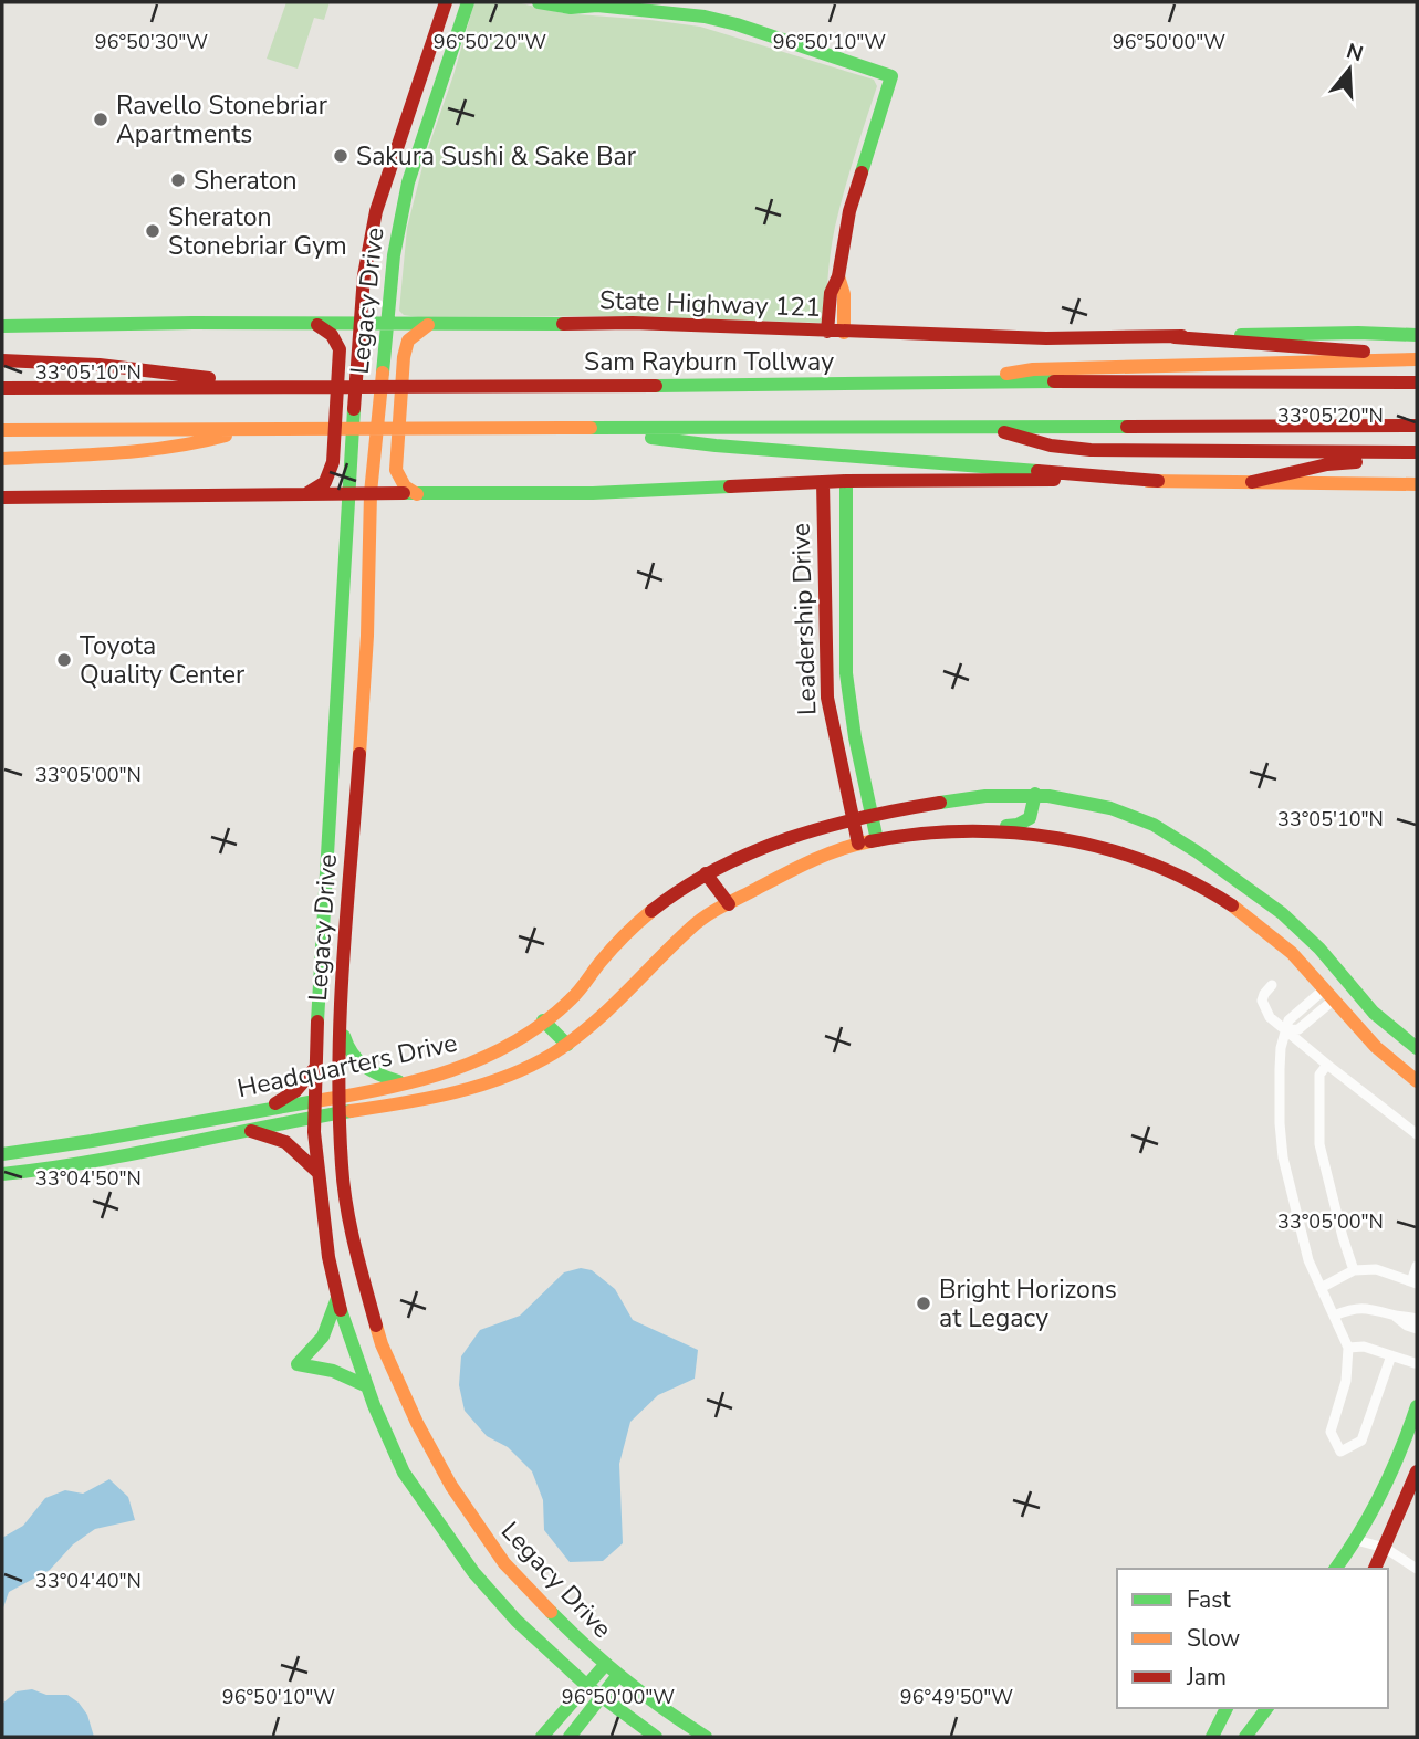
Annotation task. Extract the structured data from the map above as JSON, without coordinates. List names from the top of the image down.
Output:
{
  "streets": {
    "main road": [
      "Legacy Drive",
      "State Highway 121",
      "Sam Rayburn Tollway",
      "Leadership Drive",
      "Headquarters Drive"
    ]
  },
  "crossings": [
    ["Legacy Drive", "State Highway 121"],
    ["Legacy Drive", "Sam Rayburn Tollway"],
    ["Legacy Drive", "Headquarters Drive"],
    ["Leadership Drive", "Headquarters Drive"]
  ],
  "places": [
    "Ravello Stonebriar Apartments",
    "Sakura Sushi & Sake Bar",
    "Sheraton",
    "Sheraton Stonebriar Gym",
    "Toyota Quality Center",
    "Bright Horizons at Legacy"
  ],
  "legend": ["Fast", "Slow", "Jam"],
  "north": "top",
  "coordinates": [
    "96°50'30\"W",
    "96°50'20\"W",
    "96°50'10\"W",
    "96°50'00\"W",
    "33°05'10\"N",
    "33°05'20\"N",
    "33°05'00\"N",
    "33°04'50\"N",
    "33°04'40\"N",
    "96°49'50\"W"
  ]
}
